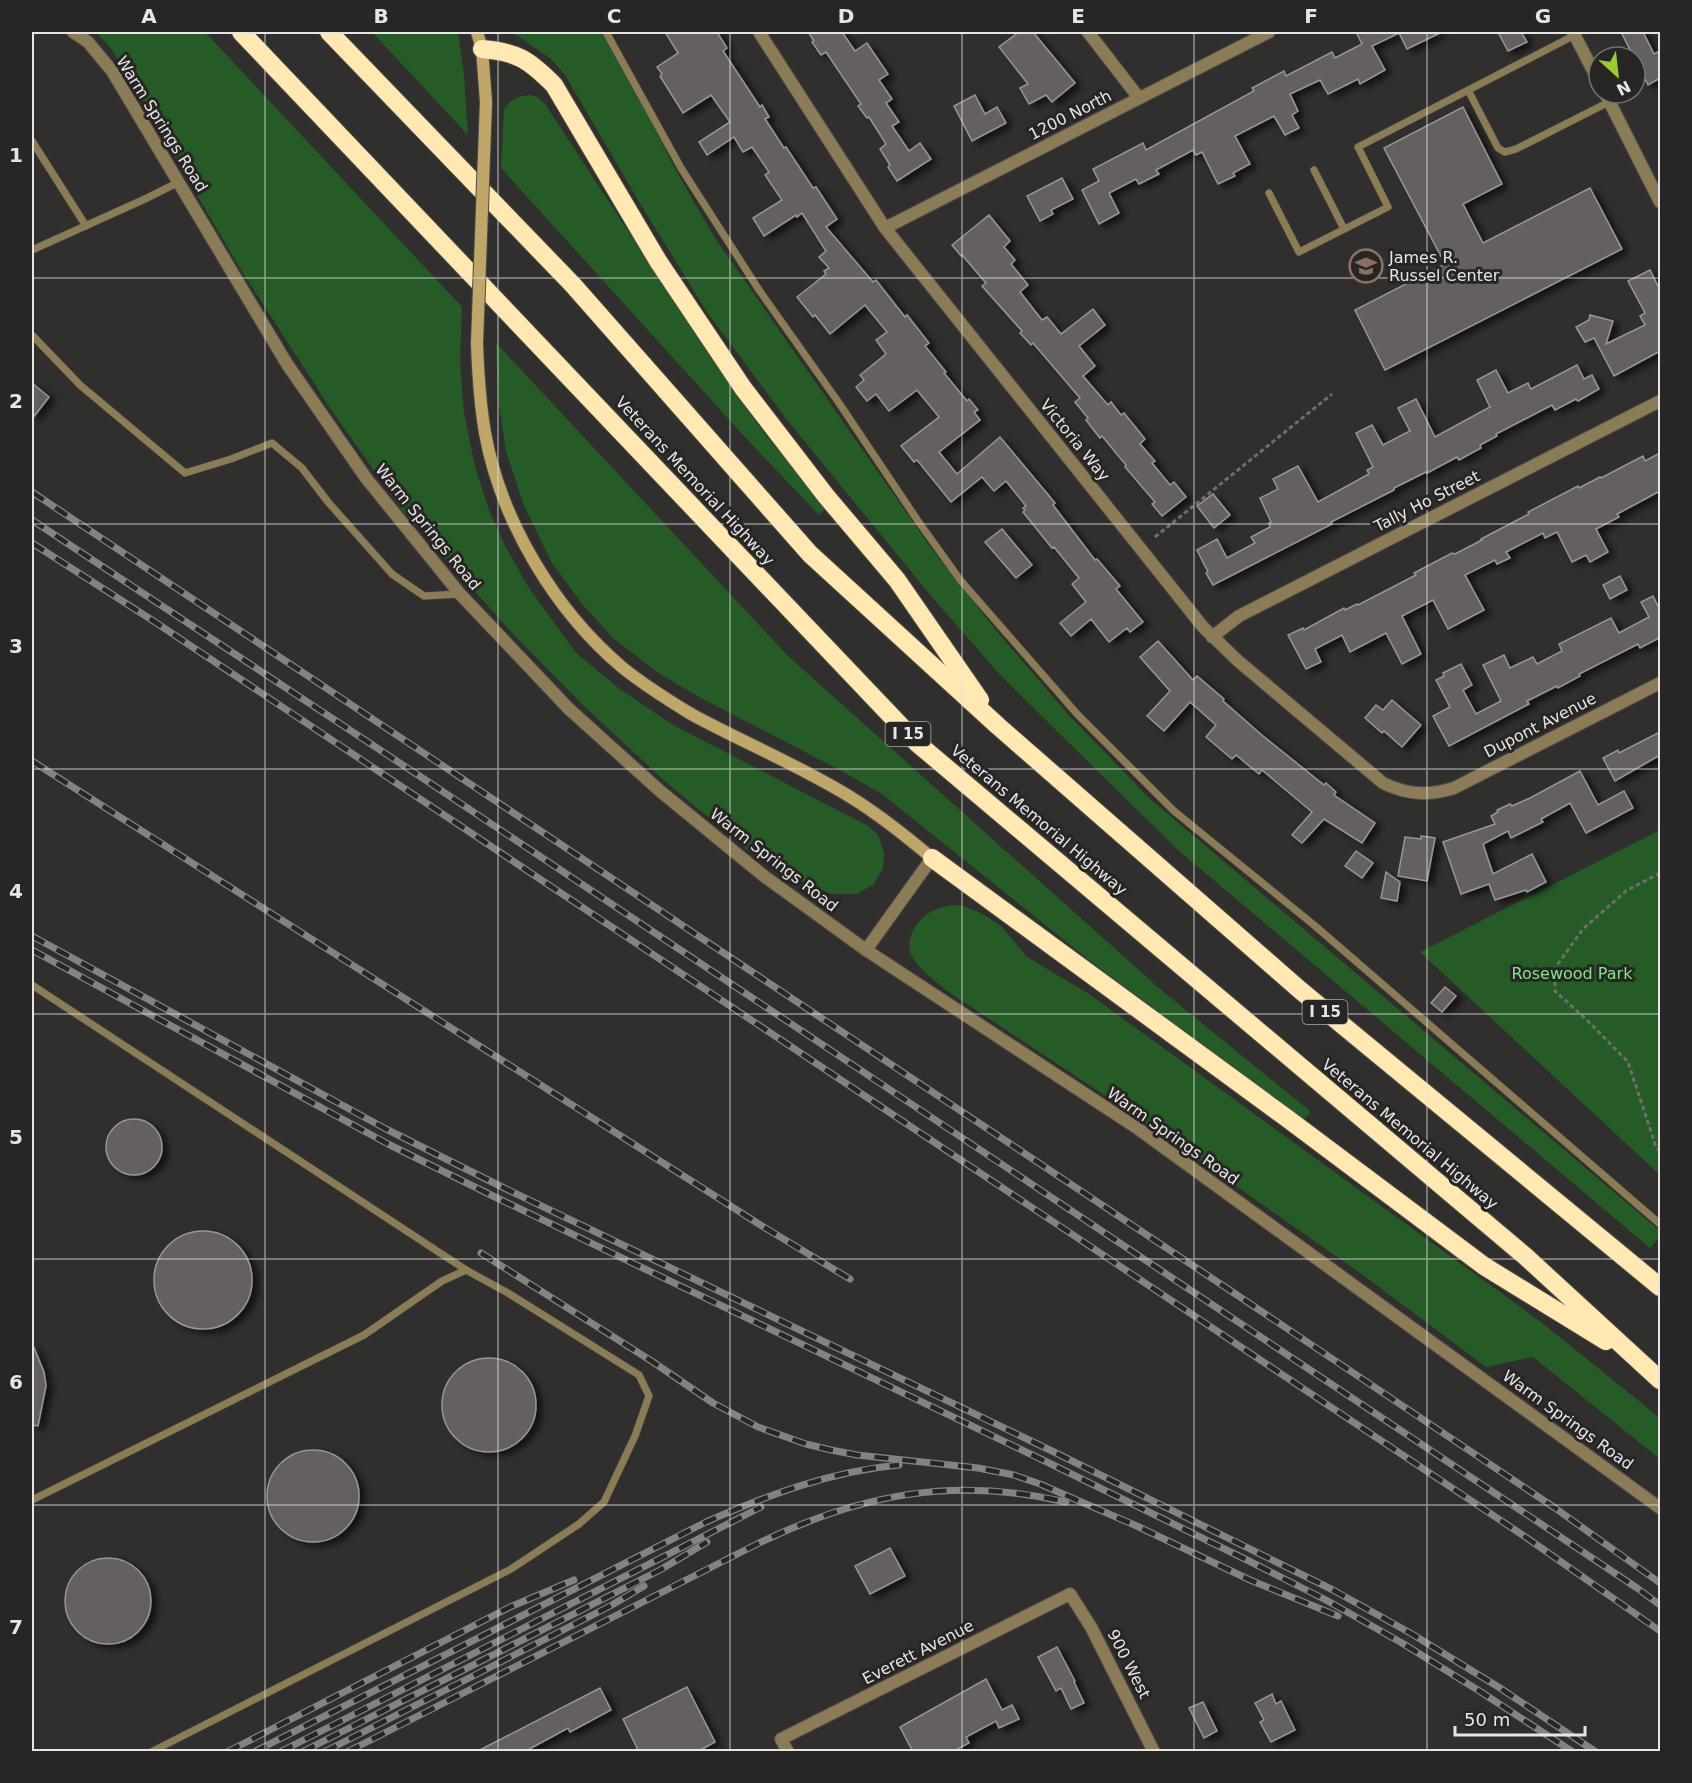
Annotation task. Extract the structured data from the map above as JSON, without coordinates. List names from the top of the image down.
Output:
{
  "streets": {
    "highway": ["Veterans Memorial Highway", "I 15"],
    "street": [
      "1200 North",
      "Warm Springs Road",
      "Victoria Way",
      "Tally Ho Street",
      "Dupont Avenue",
      "Everett Avenue",
      "900 West"
    ]
  },
  "crossings": [
    ["1200 North", "Victoria Way"],
    ["Victoria Way", "Tally Ho Street"],
    ["Victoria Way", "Dupont Avenue"],
    ["Everett Avenue", "900 West"]
  ],
  "parks": ["Rosewood Park"],
  "places": {
    "school or university": ["James R. Russel Center"]
  },
  "scale_bar": "50 m",
  "north": "bottom right",
  "grid": {
    "columns": [
      "A",
      "B",
      "C",
      "D",
      "E",
      "F",
      "G"
    ],
    "rows": [
      "1",
      "2",
      "3",
      "4",
      "5",
      "6",
      "7"
    ]
  }
}
